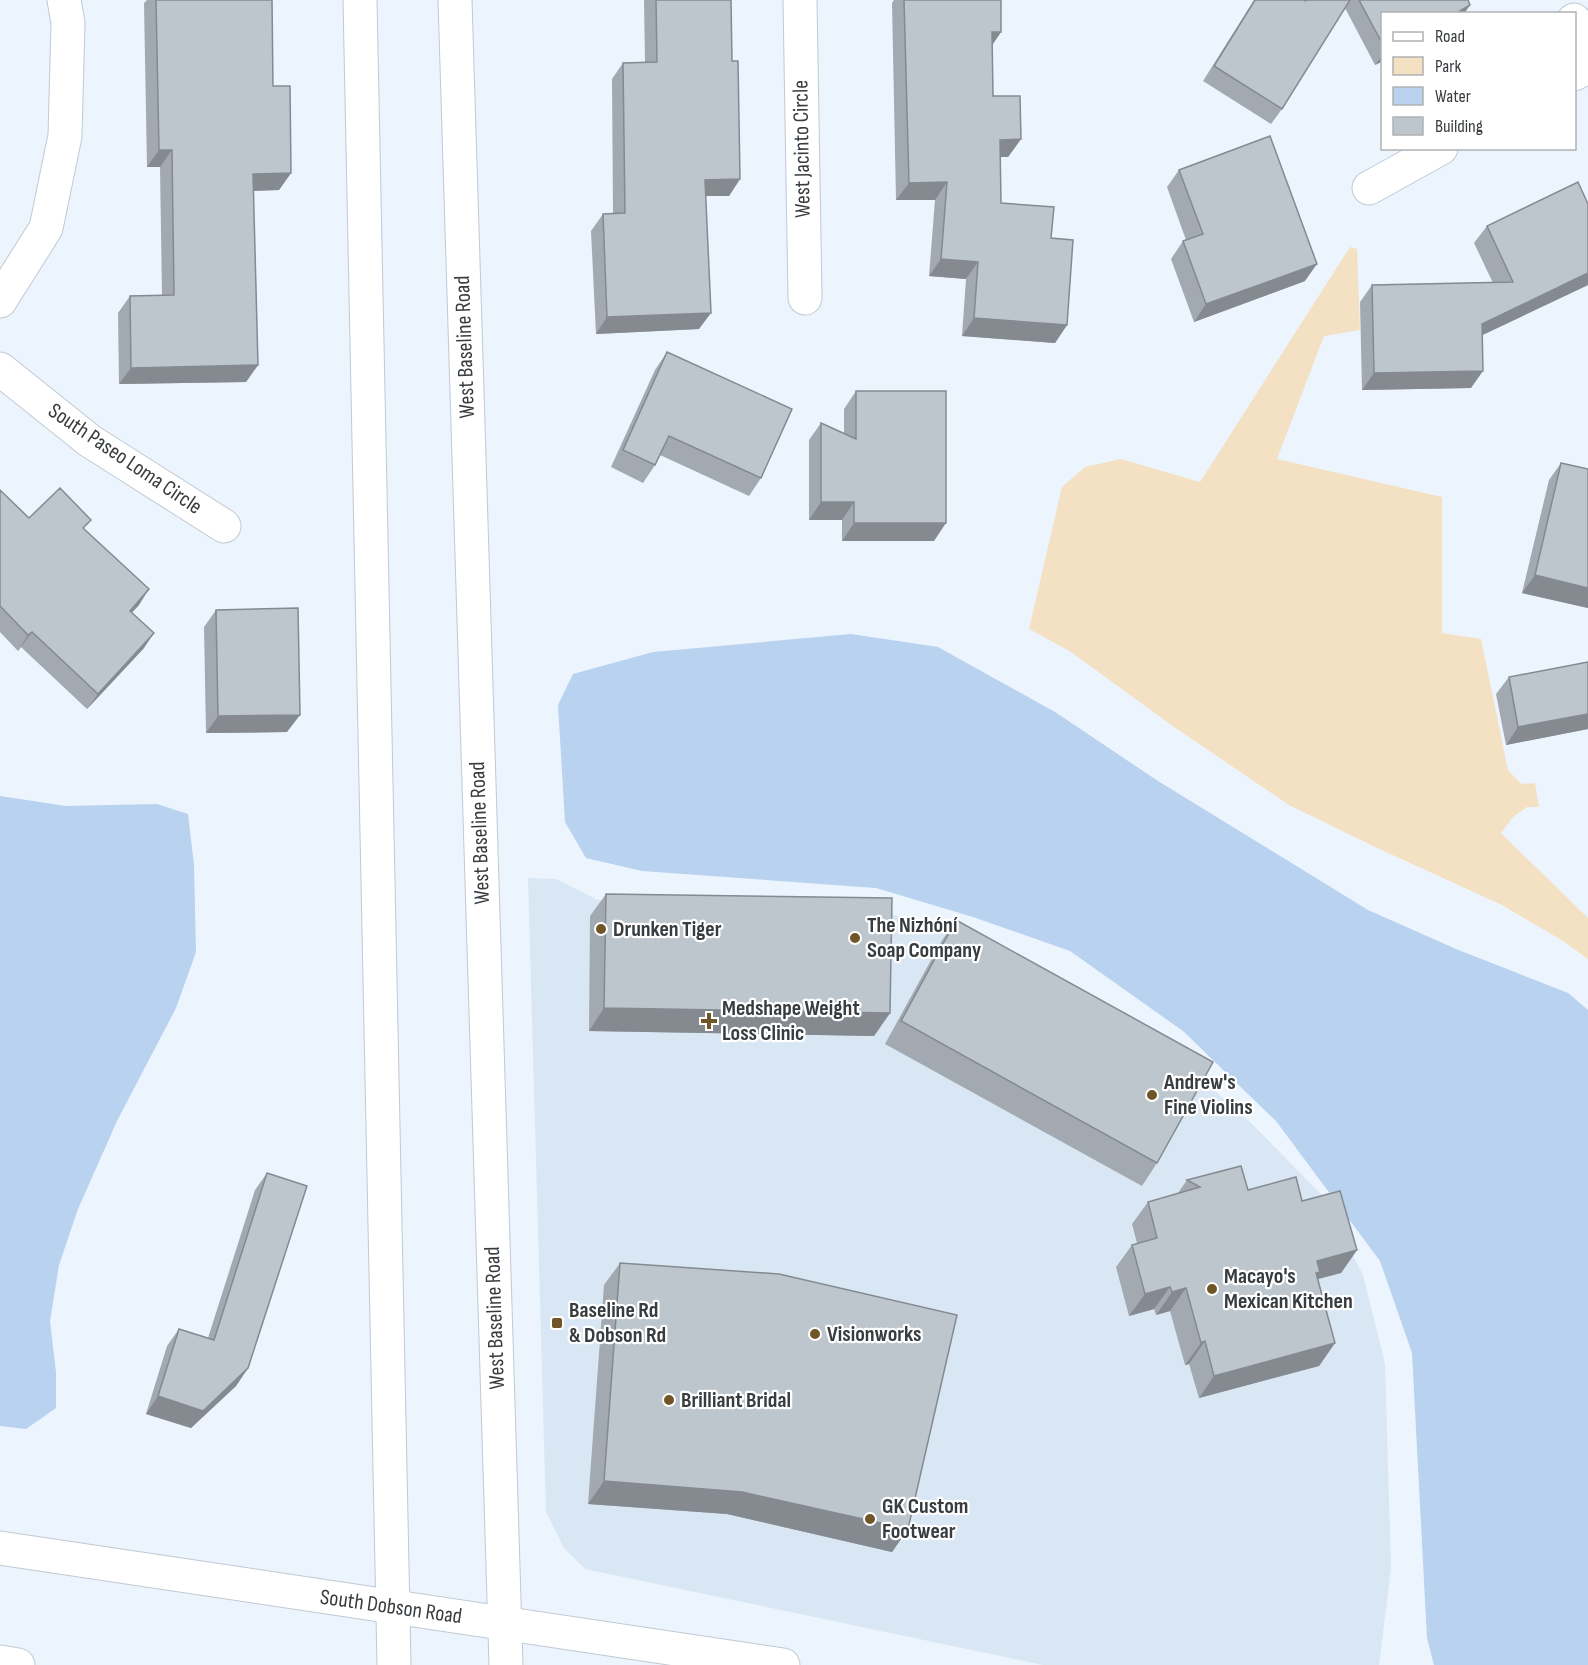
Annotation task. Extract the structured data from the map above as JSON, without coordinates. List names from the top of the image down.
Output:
{
  "streets": {
    "main road": [
      "West Jacinto Circle",
      "West Baseline Road",
      "South Paseo Loma Circle",
      "South Dobson Road"
    ]
  },
  "crossings": [
    ["West Baseline Road", "South Dobson Road"]
  ],
  "places": {
    "other": [
      "Drunken Tiger",
      "The Nizhóní Soap Company",
      "Andrew's Fine Violins",
      "Macayo's Mexican Kitchen",
      "Visionworks",
      "Brilliant Bridal",
      "GK Custom Footwear"
    ],
    "health": ["Medshape Weight Loss Clinic"],
    "transit": ["Baseline Rd & Dobson Rd"]
  },
  "legend": [
    "Road",
    "Park",
    "Water",
    "Building"
  ]
}
